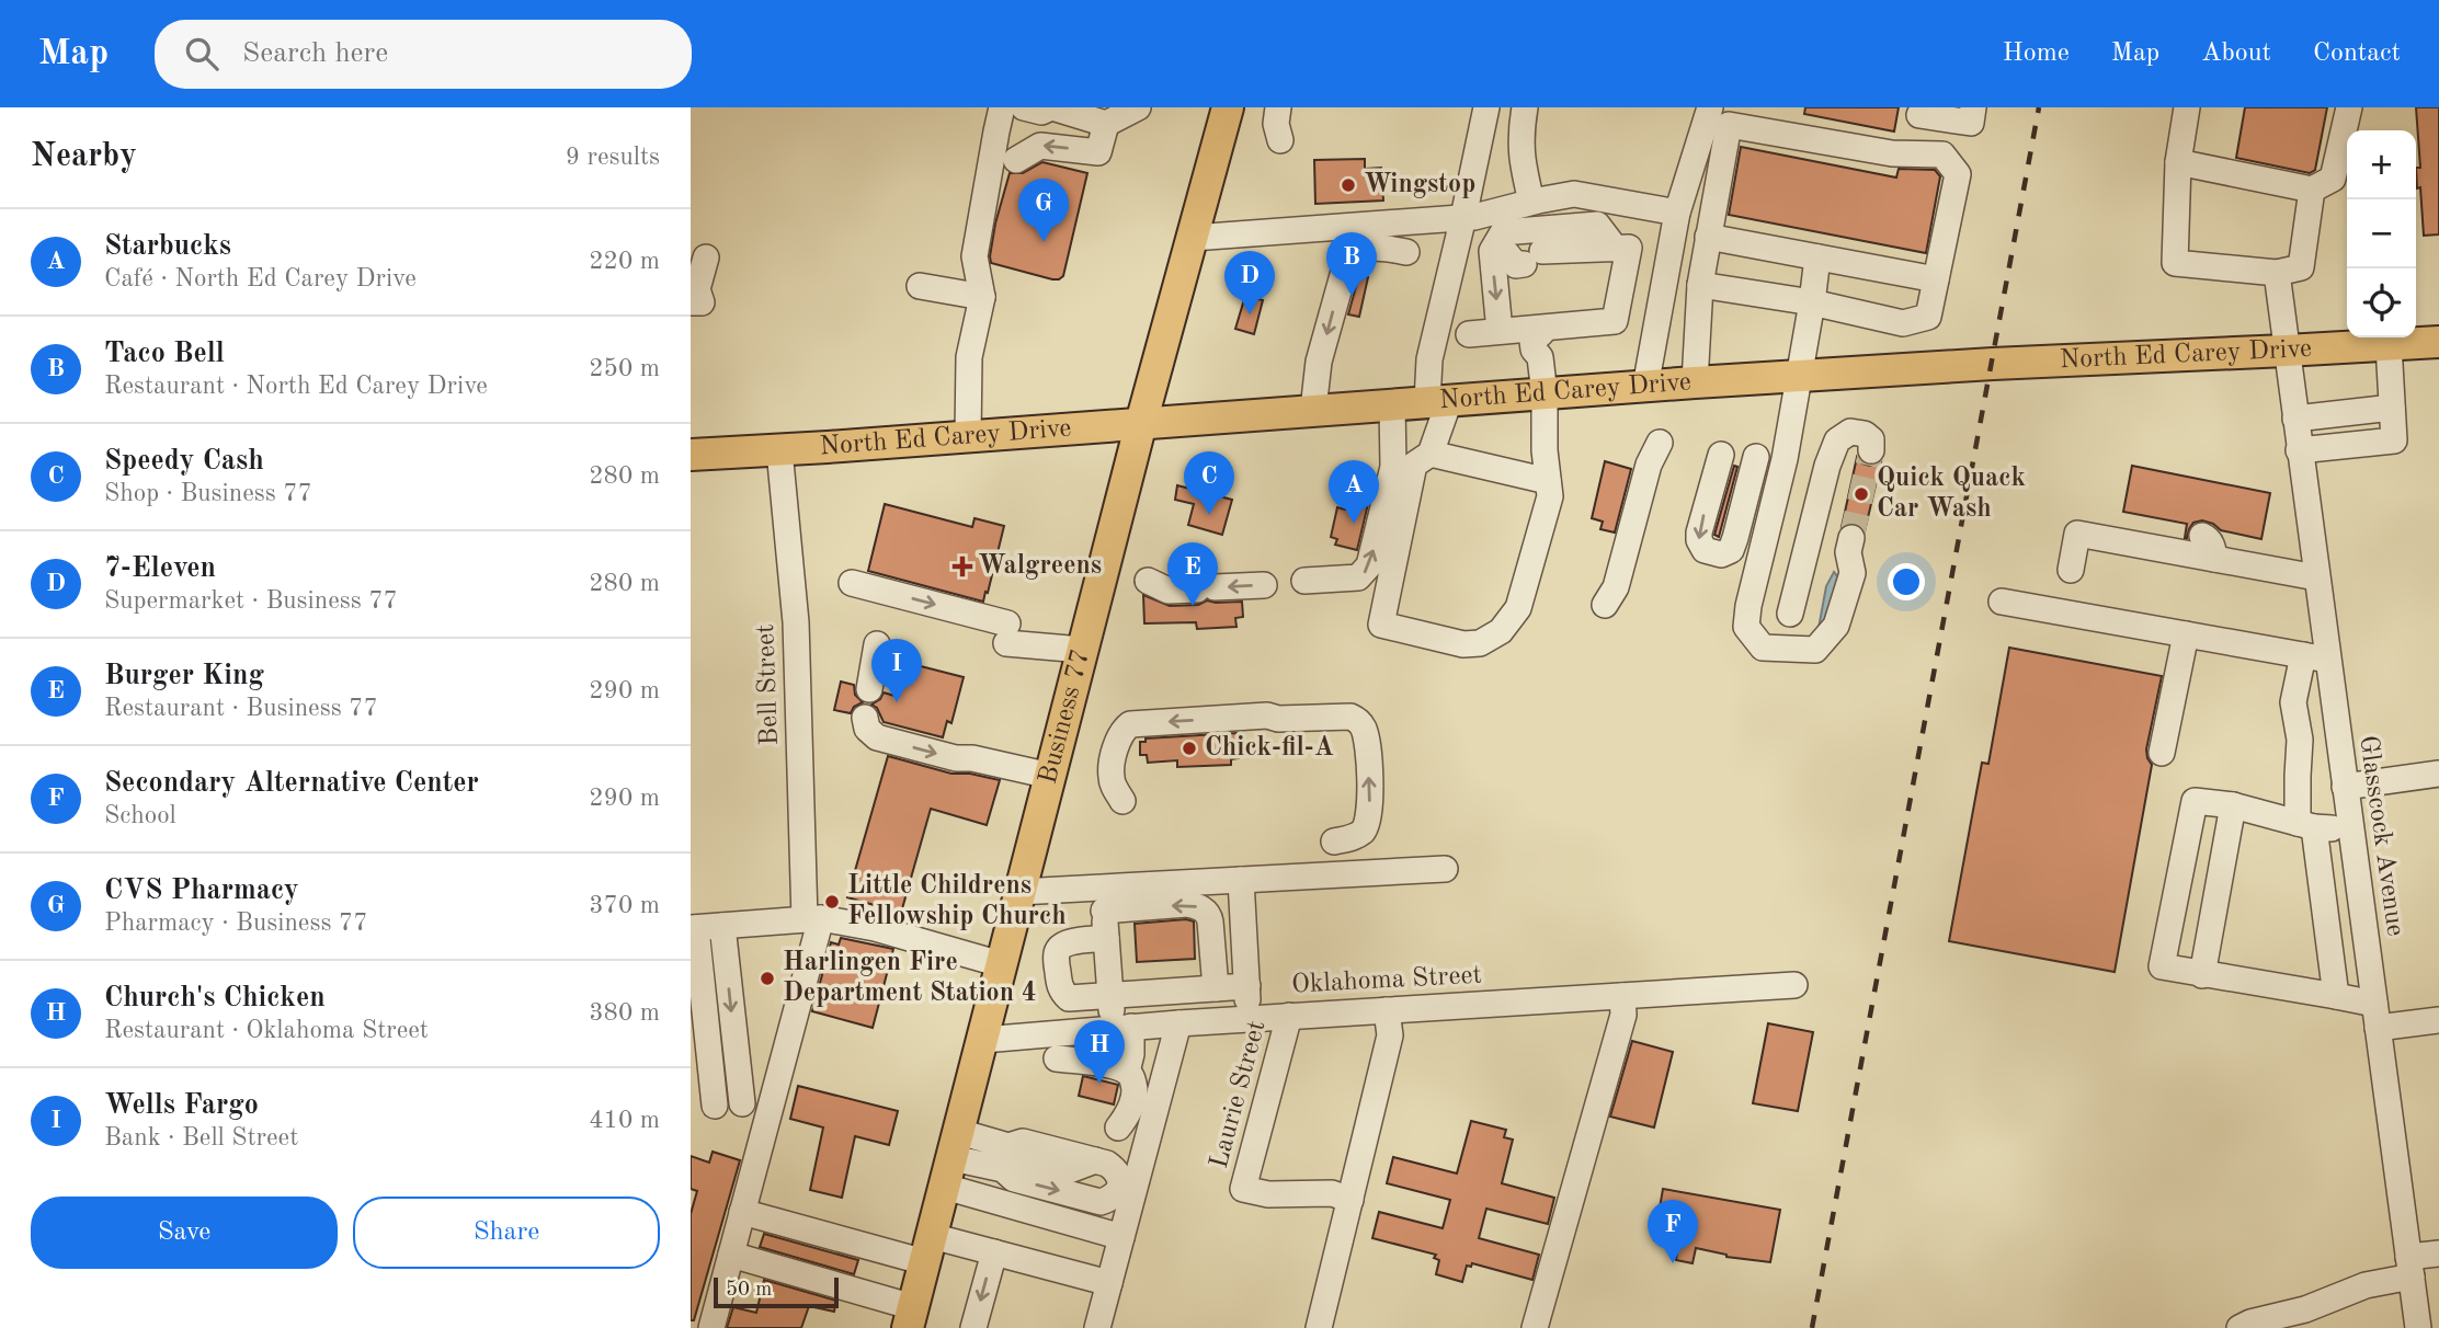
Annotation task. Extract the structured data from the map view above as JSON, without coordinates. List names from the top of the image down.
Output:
{
  "streets": {
    "main road": ["North Ed Carey Drive", "Business 77"],
    "street": [
      "Bell Street",
      "Glasscock Avenue",
      "Oklahoma Street",
      "Laurie Street"
    ]
  },
  "crossings": [
    ["North Ed Carey Drive", "Bell Street"],
    ["North Ed Carey Drive", "Business 77"],
    ["North Ed Carey Drive", "Glasscock Avenue"],
    ["Business 77", "Oklahoma Street"],
    ["Oklahoma Street", "Laurie Street"]
  ],
  "places": {
    "other": [
      "Wingstop",
      "Quick Quack Car Wash",
      "Chick-fil-A",
      "Little Childrens Fellowship Church",
      "Harlingen Fire Department Station 4"
    ],
    "health": ["Walgreens"]
  },
  "scale_bar": "50 m",
  "page": {
    "header": "Map",
    "search": "Search here",
    "nav": [
      "Home",
      "Map",
      "About",
      "Contact"
    ],
    "heading": ["Nearby", "9 results"],
    "map_buttons": ["+", "−"],
    "pins": [
      "G",
      "B",
      "D",
      "C",
      "A",
      "E",
      "I",
      "H",
      "F"
    ],
    "list": [
      {
        "mark": "A",
        "name": "Starbucks",
        "note": "Café · North Ed Carey Drive",
        "value": "220 m"
      },
      {
        "mark": "B",
        "name": "Taco Bell",
        "note": "Restaurant · North Ed Carey Drive",
        "value": "250 m"
      },
      {
        "mark": "C",
        "name": "Speedy Cash",
        "note": "Shop · Business 77",
        "value": "280 m"
      },
      {
        "mark": "D",
        "name": "7-Eleven",
        "note": "Supermarket · Business 77",
        "value": "280 m"
      },
      {
        "mark": "E",
        "name": "Burger King",
        "note": "Restaurant · Business 77",
        "value": "290 m"
      },
      {
        "mark": "F",
        "name": "Secondary Alternative Center",
        "note": "School",
        "value": "290 m"
      },
      {
        "mark": "G",
        "name": "CVS Pharmacy",
        "note": "Pharmacy · Business 77",
        "value": "370 m"
      },
      {
        "mark": "H",
        "name": "Church's Chicken",
        "note": "Restaurant · Oklahoma Street",
        "value": "380 m"
      },
      {
        "mark": "I",
        "name": "Wells Fargo",
        "note": "Bank · Bell Street",
        "value": "410 m"
      }
    ],
    "buttons": ["Save", "Share"],
    "scale": "50 m"
  }
}
